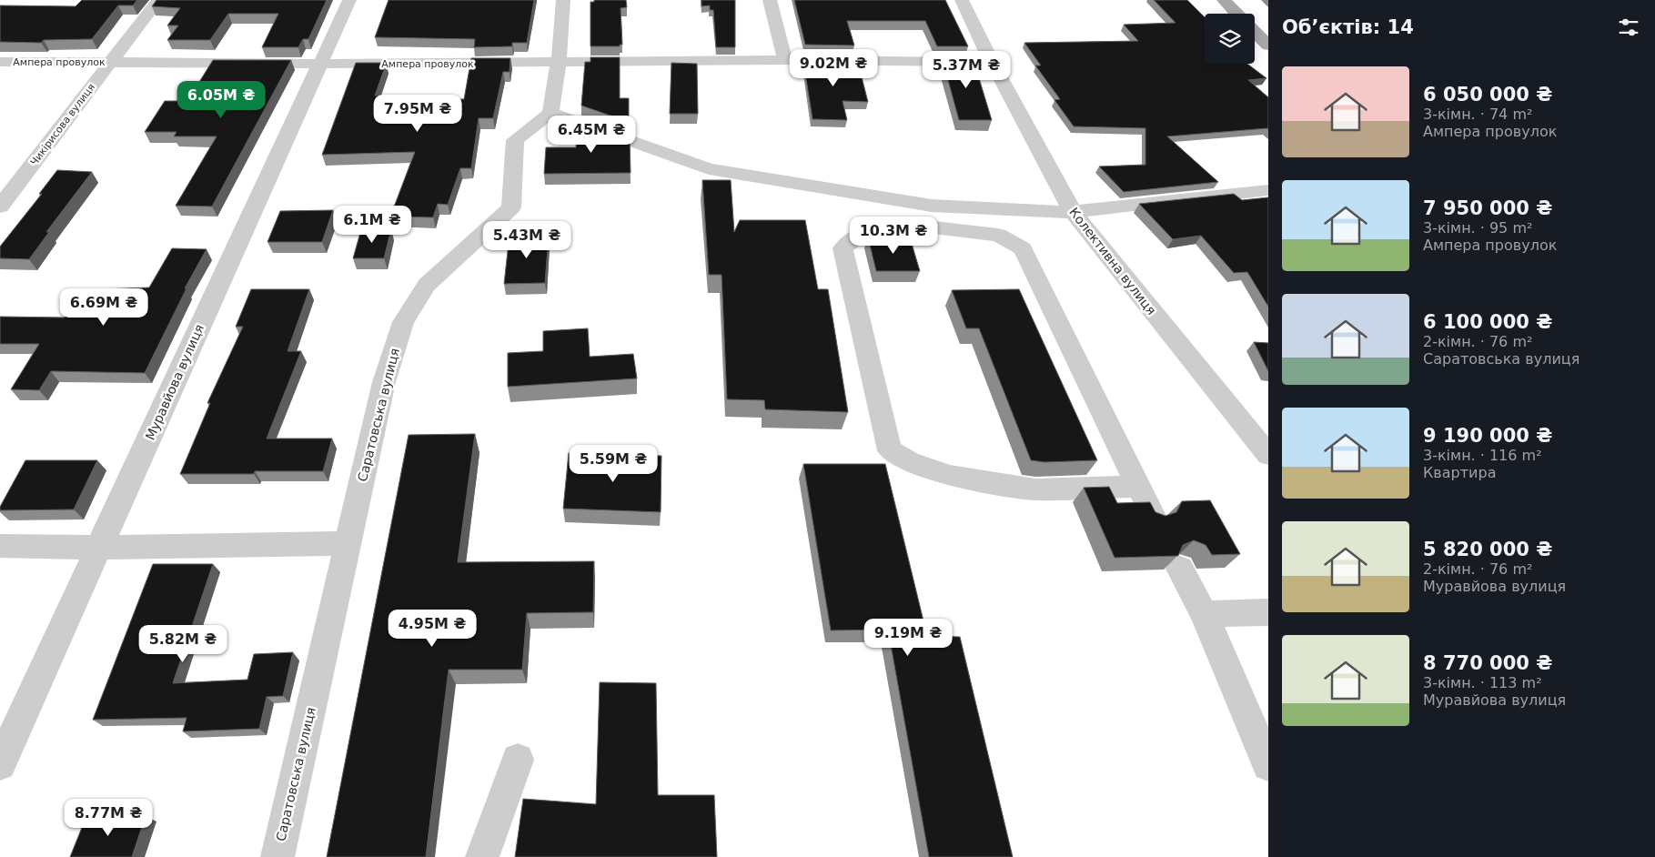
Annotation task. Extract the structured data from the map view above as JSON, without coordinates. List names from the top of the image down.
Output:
{
  "streets": {
    "street": [
      "Ампера провулок",
      "Чикірисова вулиця",
      "Колективна вулиця",
      "Муравйова вулиця",
      "Саратовська вулиця"
    ]
  },
  "crossings": [
    ["Ампера провулок", "Чикірисова вулиця"],
    ["Ампера провулок", "Колективна вулиця"],
    ["Ампера провулок", "Муравйова вулиця"]
  ],
  "page": {
    "heading": "Об’єктів: 14",
    "price": [
      "9.02M ₴",
      "5.37M ₴",
      "6.05M ₴",
      "7.95M ₴",
      "6.45M ₴",
      "6.1M ₴",
      "10.3M ₴",
      "5.43M ₴",
      "6.69M ₴",
      "5.59M ₴",
      "4.95M ₴",
      "9.19M ₴",
      "5.82M ₴",
      "8.77M ₴"
    ],
    "list": [
      {
        "name": "6 050 000 ₴",
        "note": "3-кімн. · 74 m² · Ампера провулок"
      },
      {
        "name": "7 950 000 ₴",
        "note": "3-кімн. · 95 m² · Ампера провулок"
      },
      {
        "name": "6 100 000 ₴",
        "note": "2-кімн. · 76 m² · Саратовська вулиця"
      },
      {
        "name": "9 190 000 ₴",
        "note": "3-кімн. · 116 m² · Квартира"
      },
      {
        "name": "5 820 000 ₴",
        "note": "2-кімн. · 76 m² · Муравйова вулиця"
      },
      {
        "name": "8 770 000 ₴",
        "note": "3-кімн. · 113 m² · Муравйова вулиця"
      }
    ]
  }
}
